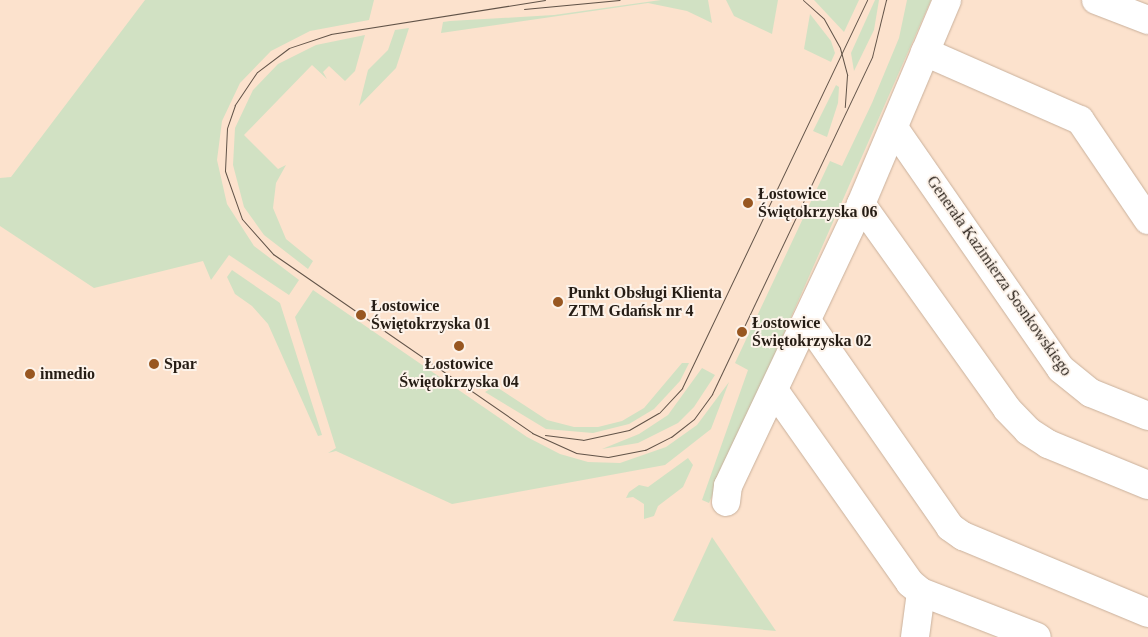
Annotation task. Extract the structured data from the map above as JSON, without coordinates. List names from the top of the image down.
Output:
{
  "streets": {
    "street": ["Generała Kazimierza Sosnkowskiego"]
  },
  "places": [
    "Łostowice Świętokrzyska 06",
    "Punkt Obsługi Klienta ZTM Gdańsk nr 4",
    "Łostowice Świętokrzyska 01",
    "Łostowice Świętokrzyska 02",
    "Łostowice Świętokrzyska 04",
    "Spar",
    "inmedio"
  ]
}
